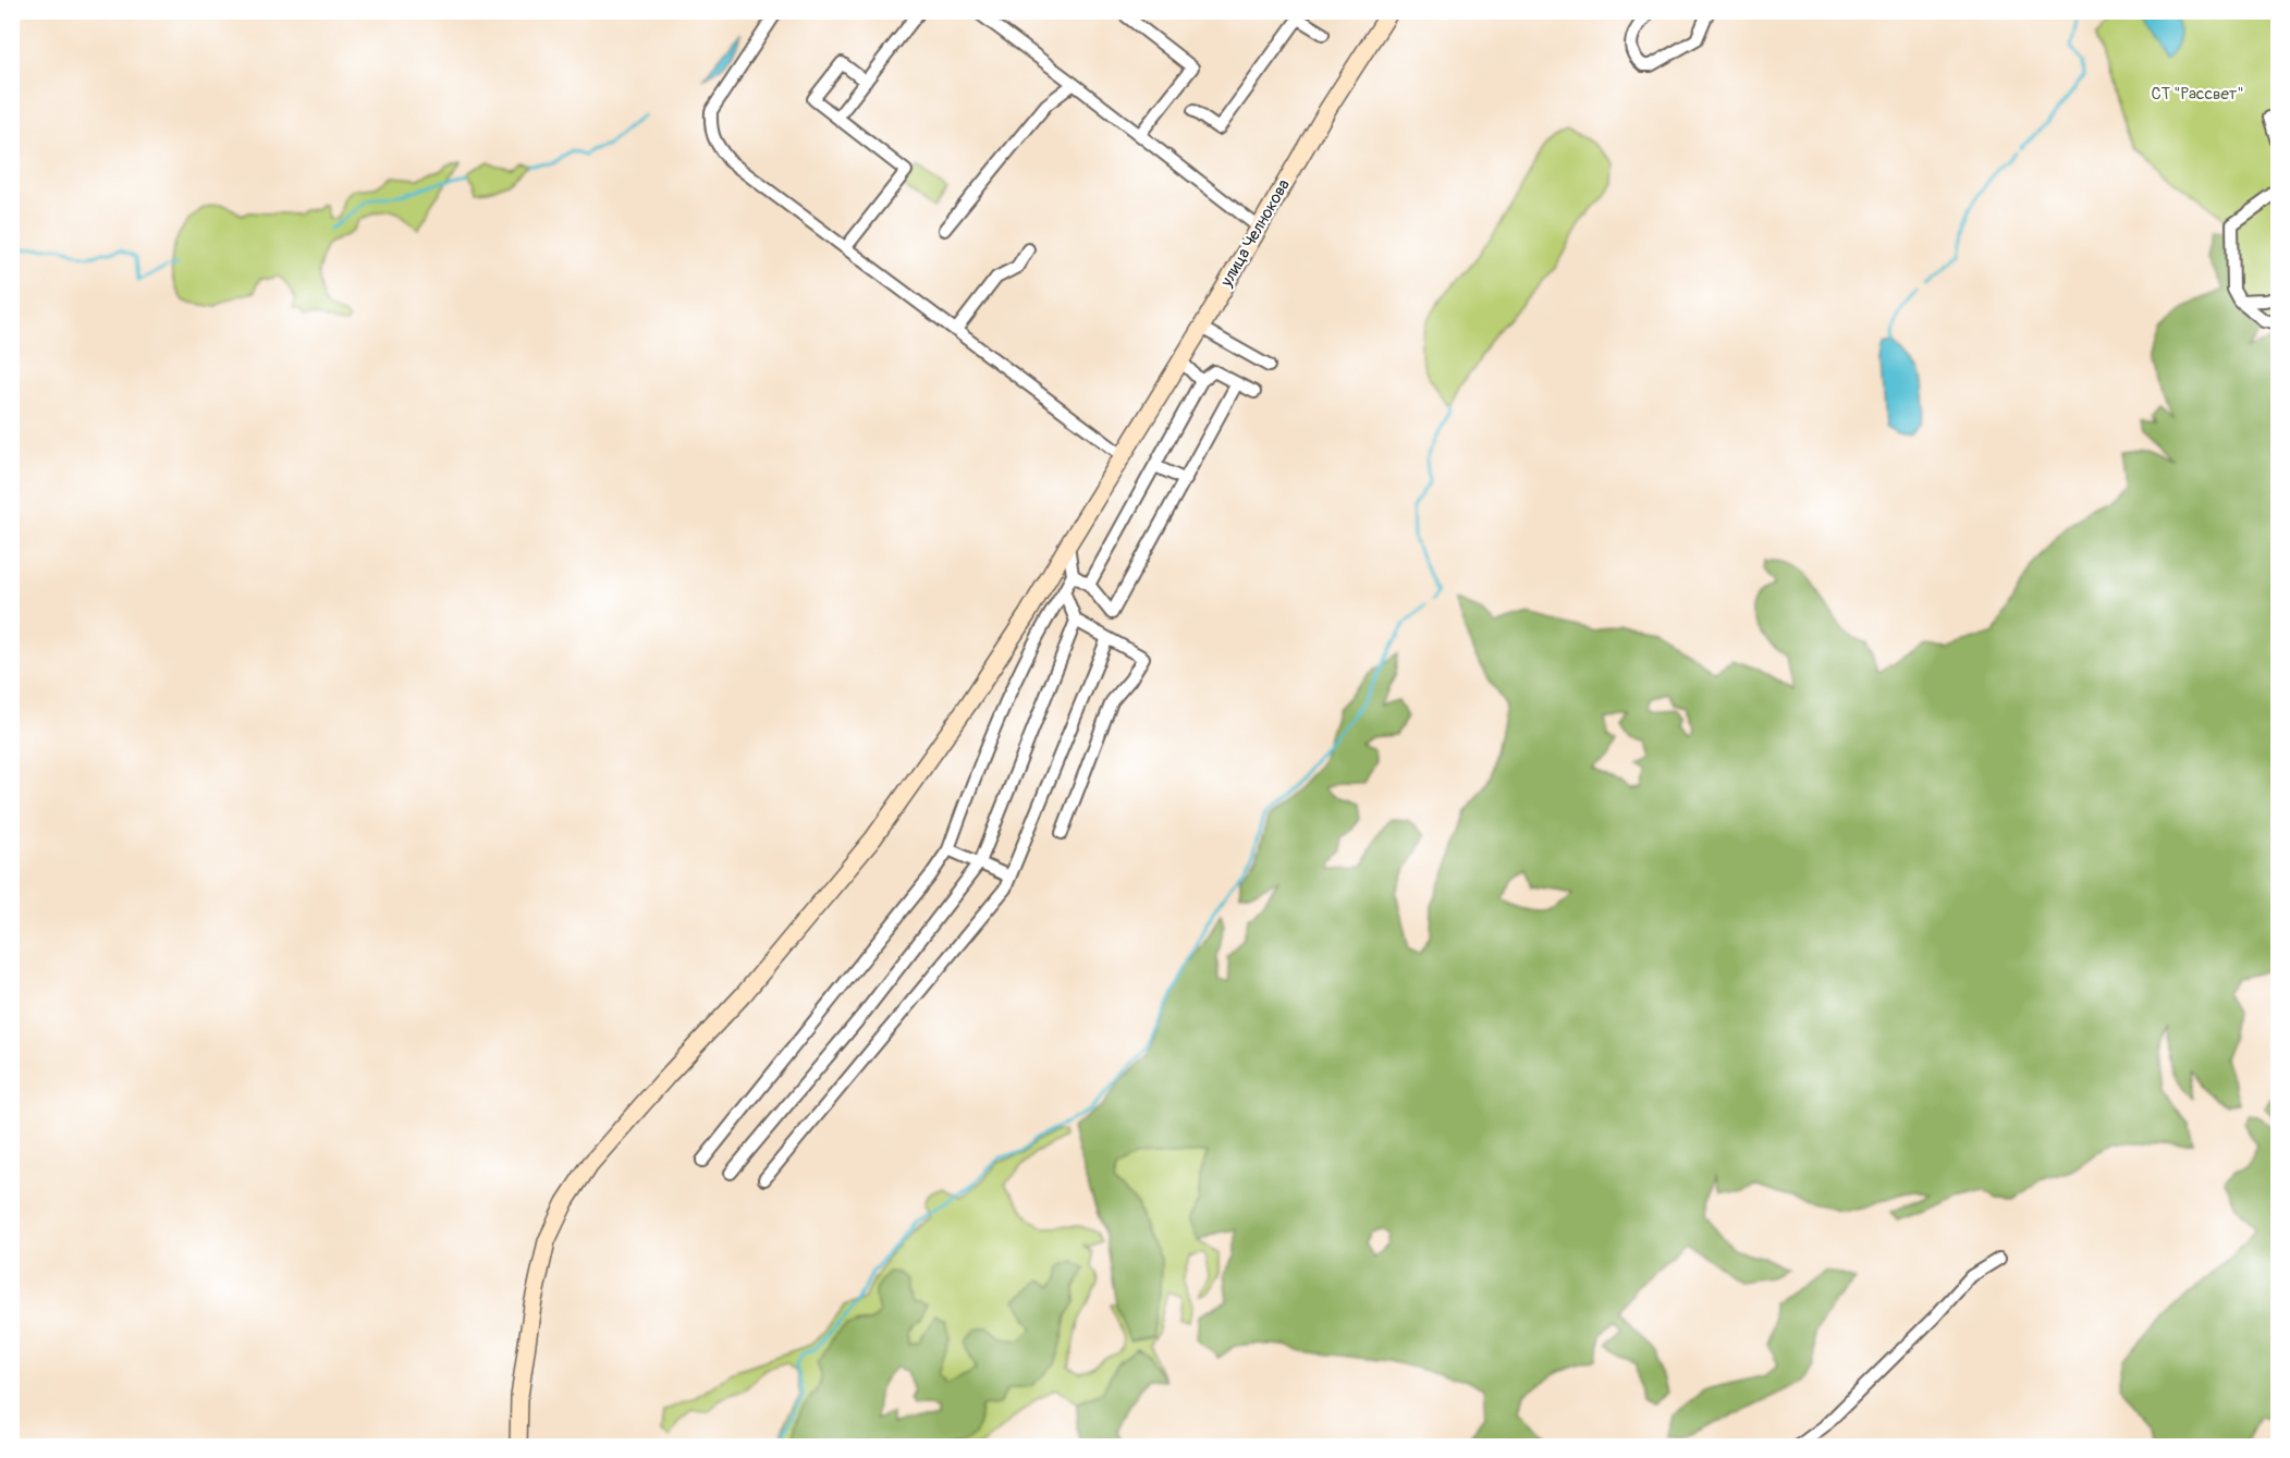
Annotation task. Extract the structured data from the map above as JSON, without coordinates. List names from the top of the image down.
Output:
{
  "streets": {
    "main road": ["улица Челнокова"]
  },
  "parks": ["СТ \"Рассвет\""]
}
